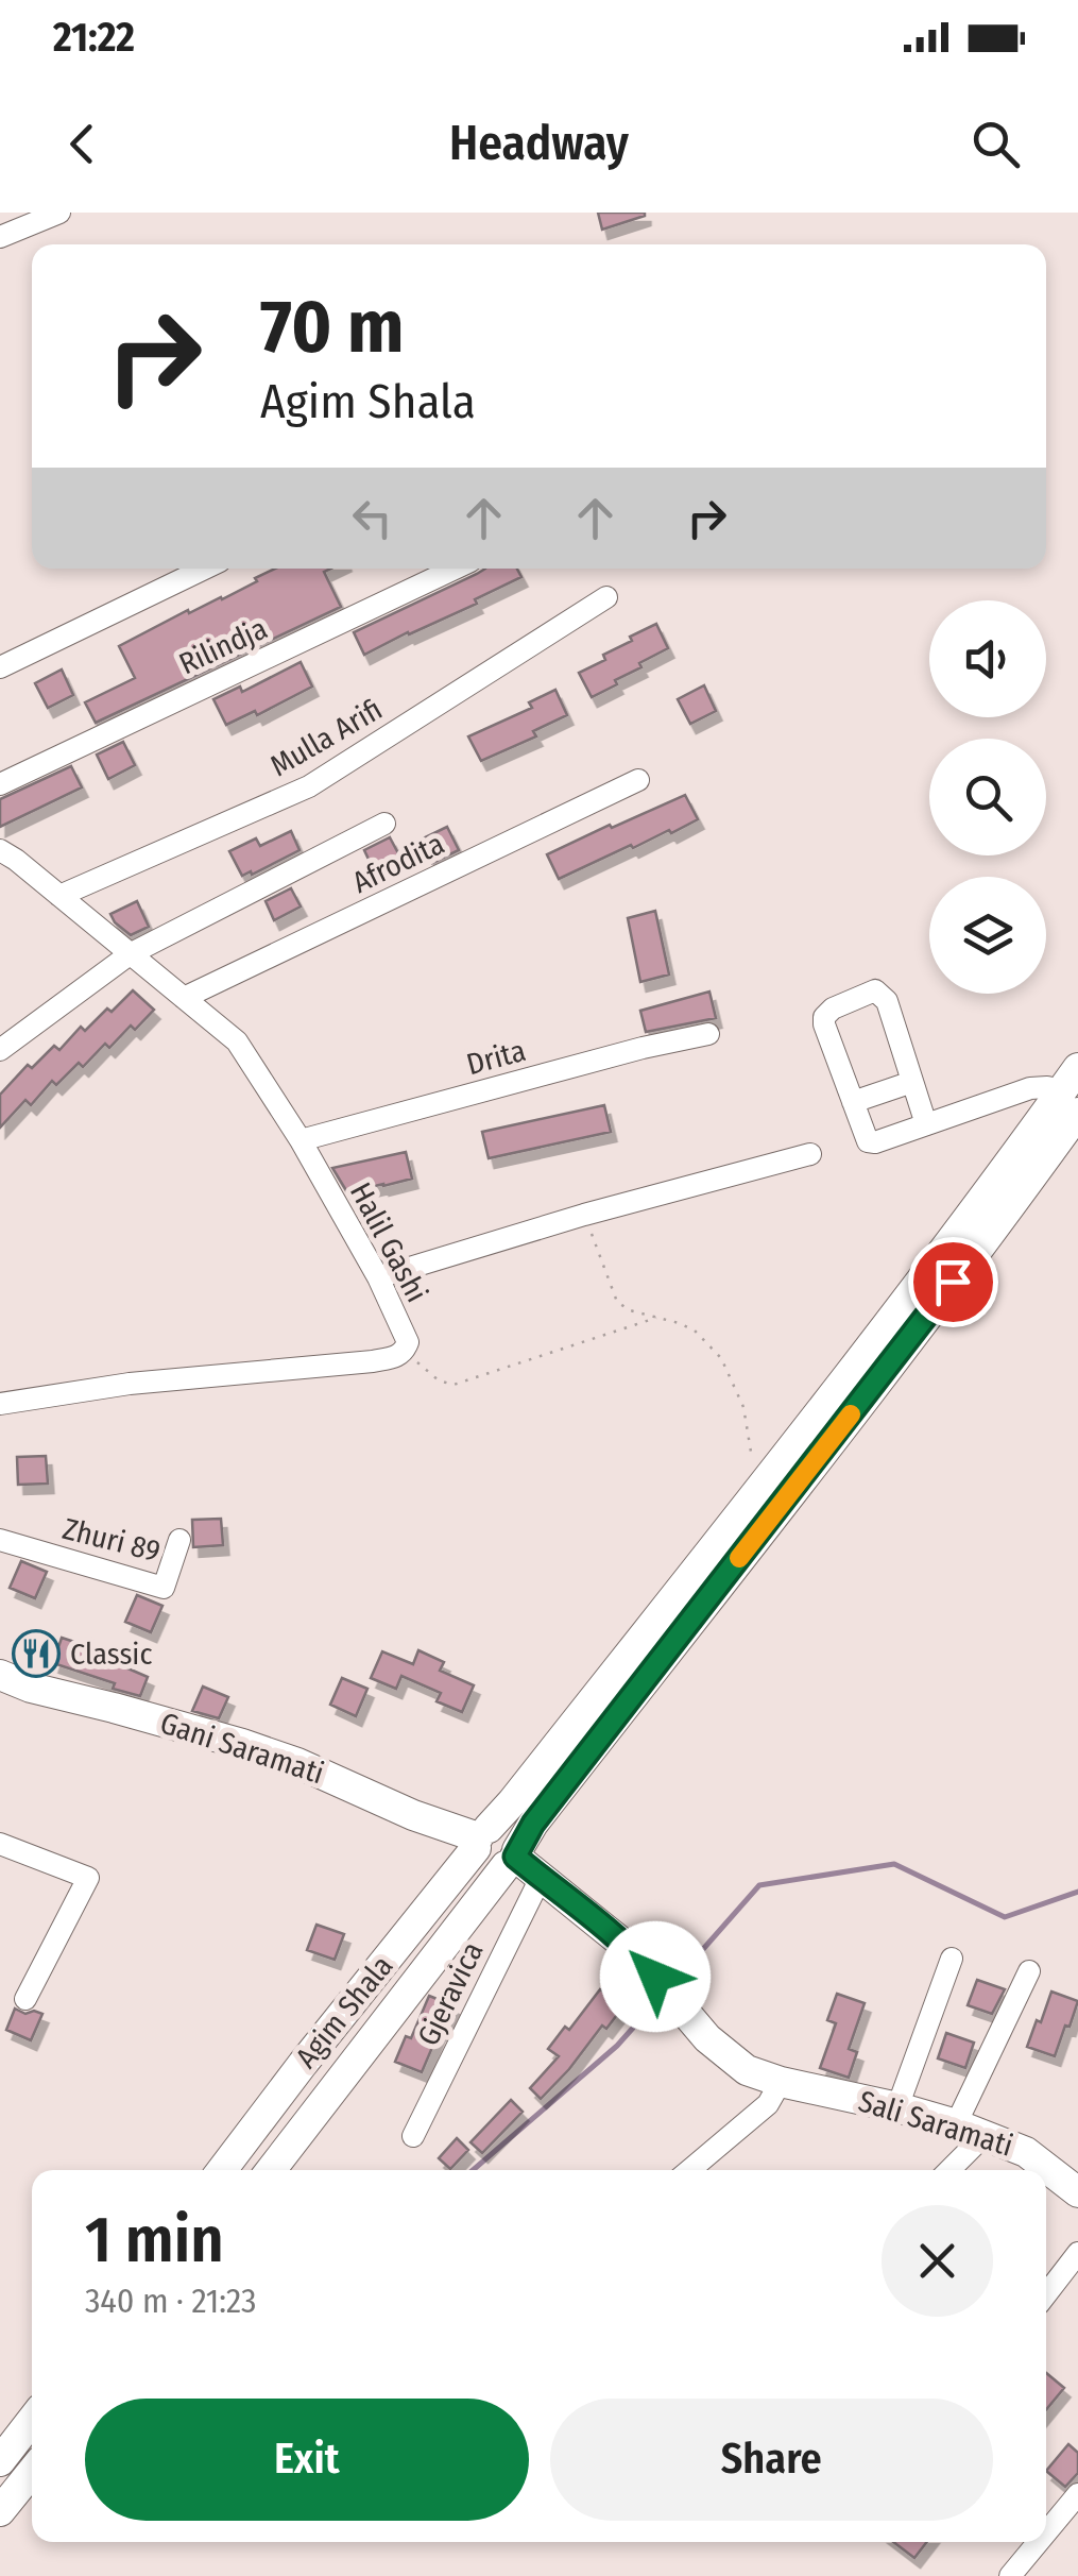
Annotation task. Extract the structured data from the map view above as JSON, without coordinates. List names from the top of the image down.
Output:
{
  "streets": {
    "main road": ["Gani Saramati", "Agim Shala", "Sali Saramati"],
    "street": [
      "Rilindja",
      "Mulla Arifi",
      "Afrodita",
      "Drita",
      "Halil Gashi",
      "Zhuri 89",
      "Gjeravica"
    ]
  },
  "crossings": [
    ["Mulla Arifi", "Halil Gashi"],
    ["Afrodita", "Halil Gashi"],
    ["Drita", "Halil Gashi"],
    ["Gani Saramati", "Agim Shala"],
    ["Gjeravica", "Sali Saramati"],
    ["Agim Shala", "Sali Saramati"]
  ],
  "places": {
    "restaurant": ["Classic"]
  },
  "page": {
    "status": "21:22",
    "header": "Headway",
    "turn": ["70 m", "Agim Shala"],
    "heading": ["1 min", "340 m · 21:23"],
    "buttons": ["Exit", "Share"]
  }
}
